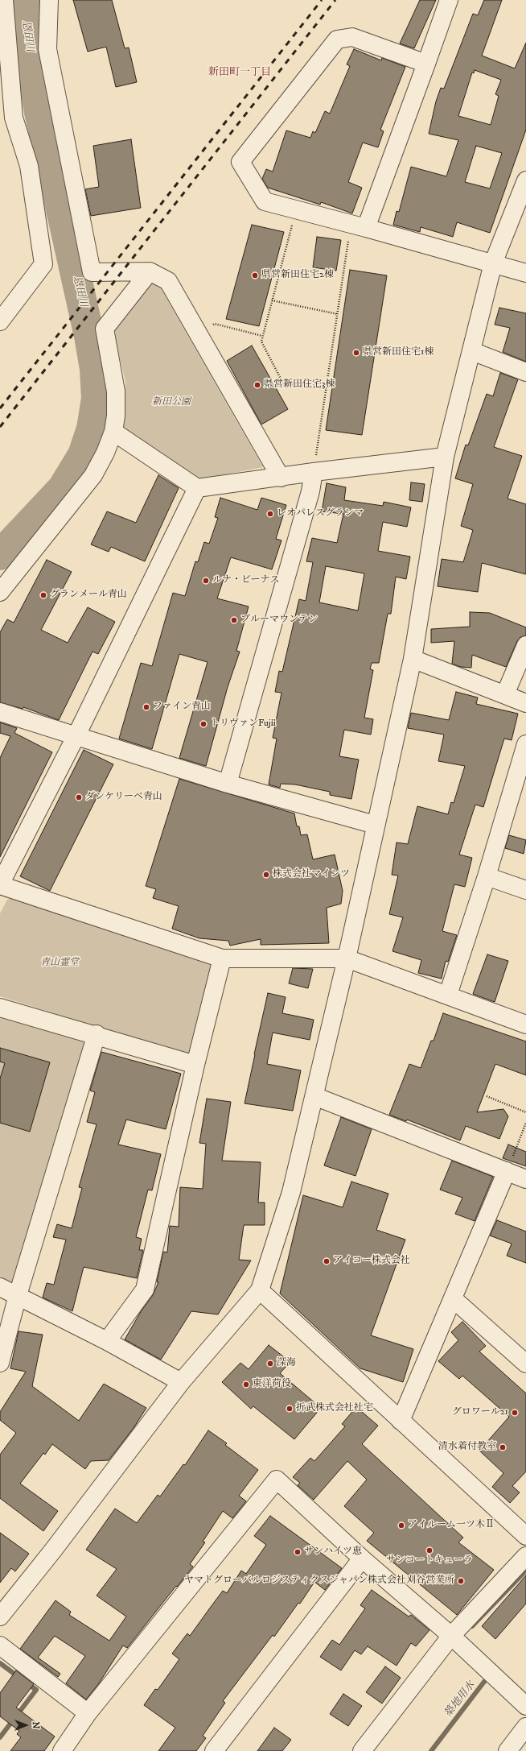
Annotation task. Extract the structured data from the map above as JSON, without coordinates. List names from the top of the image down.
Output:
{
  "districts": ["新田町一丁目"],
  "water": ["恩田川", "築地用水"],
  "parks": ["新田公園", "青山霊堂"],
  "places": [
    "県営新田住宅2棟",
    "県営新田住宅1棟",
    "県営新田住宅3棟",
    "レオパレスグランマ",
    "ルナ・ビーナス",
    "グランメール青山",
    "ブルーマウンテン",
    "ファイン青山",
    "トリヴァンFujii",
    "ダンケリーベ青山",
    "株式会社マインツ",
    "アイコー株式会社",
    "深海",
    "東洋荷役",
    "折武株式会社社宅",
    "グロワール21",
    "清水着付教室",
    "アイルーム一ツ木Ⅱ",
    "サンコートキューラ",
    "サンハイツ恵",
    "ヤマトグローバルロジスティクスジャパン株式会社刈谷営業所"
  ],
  "north": "right"
}
